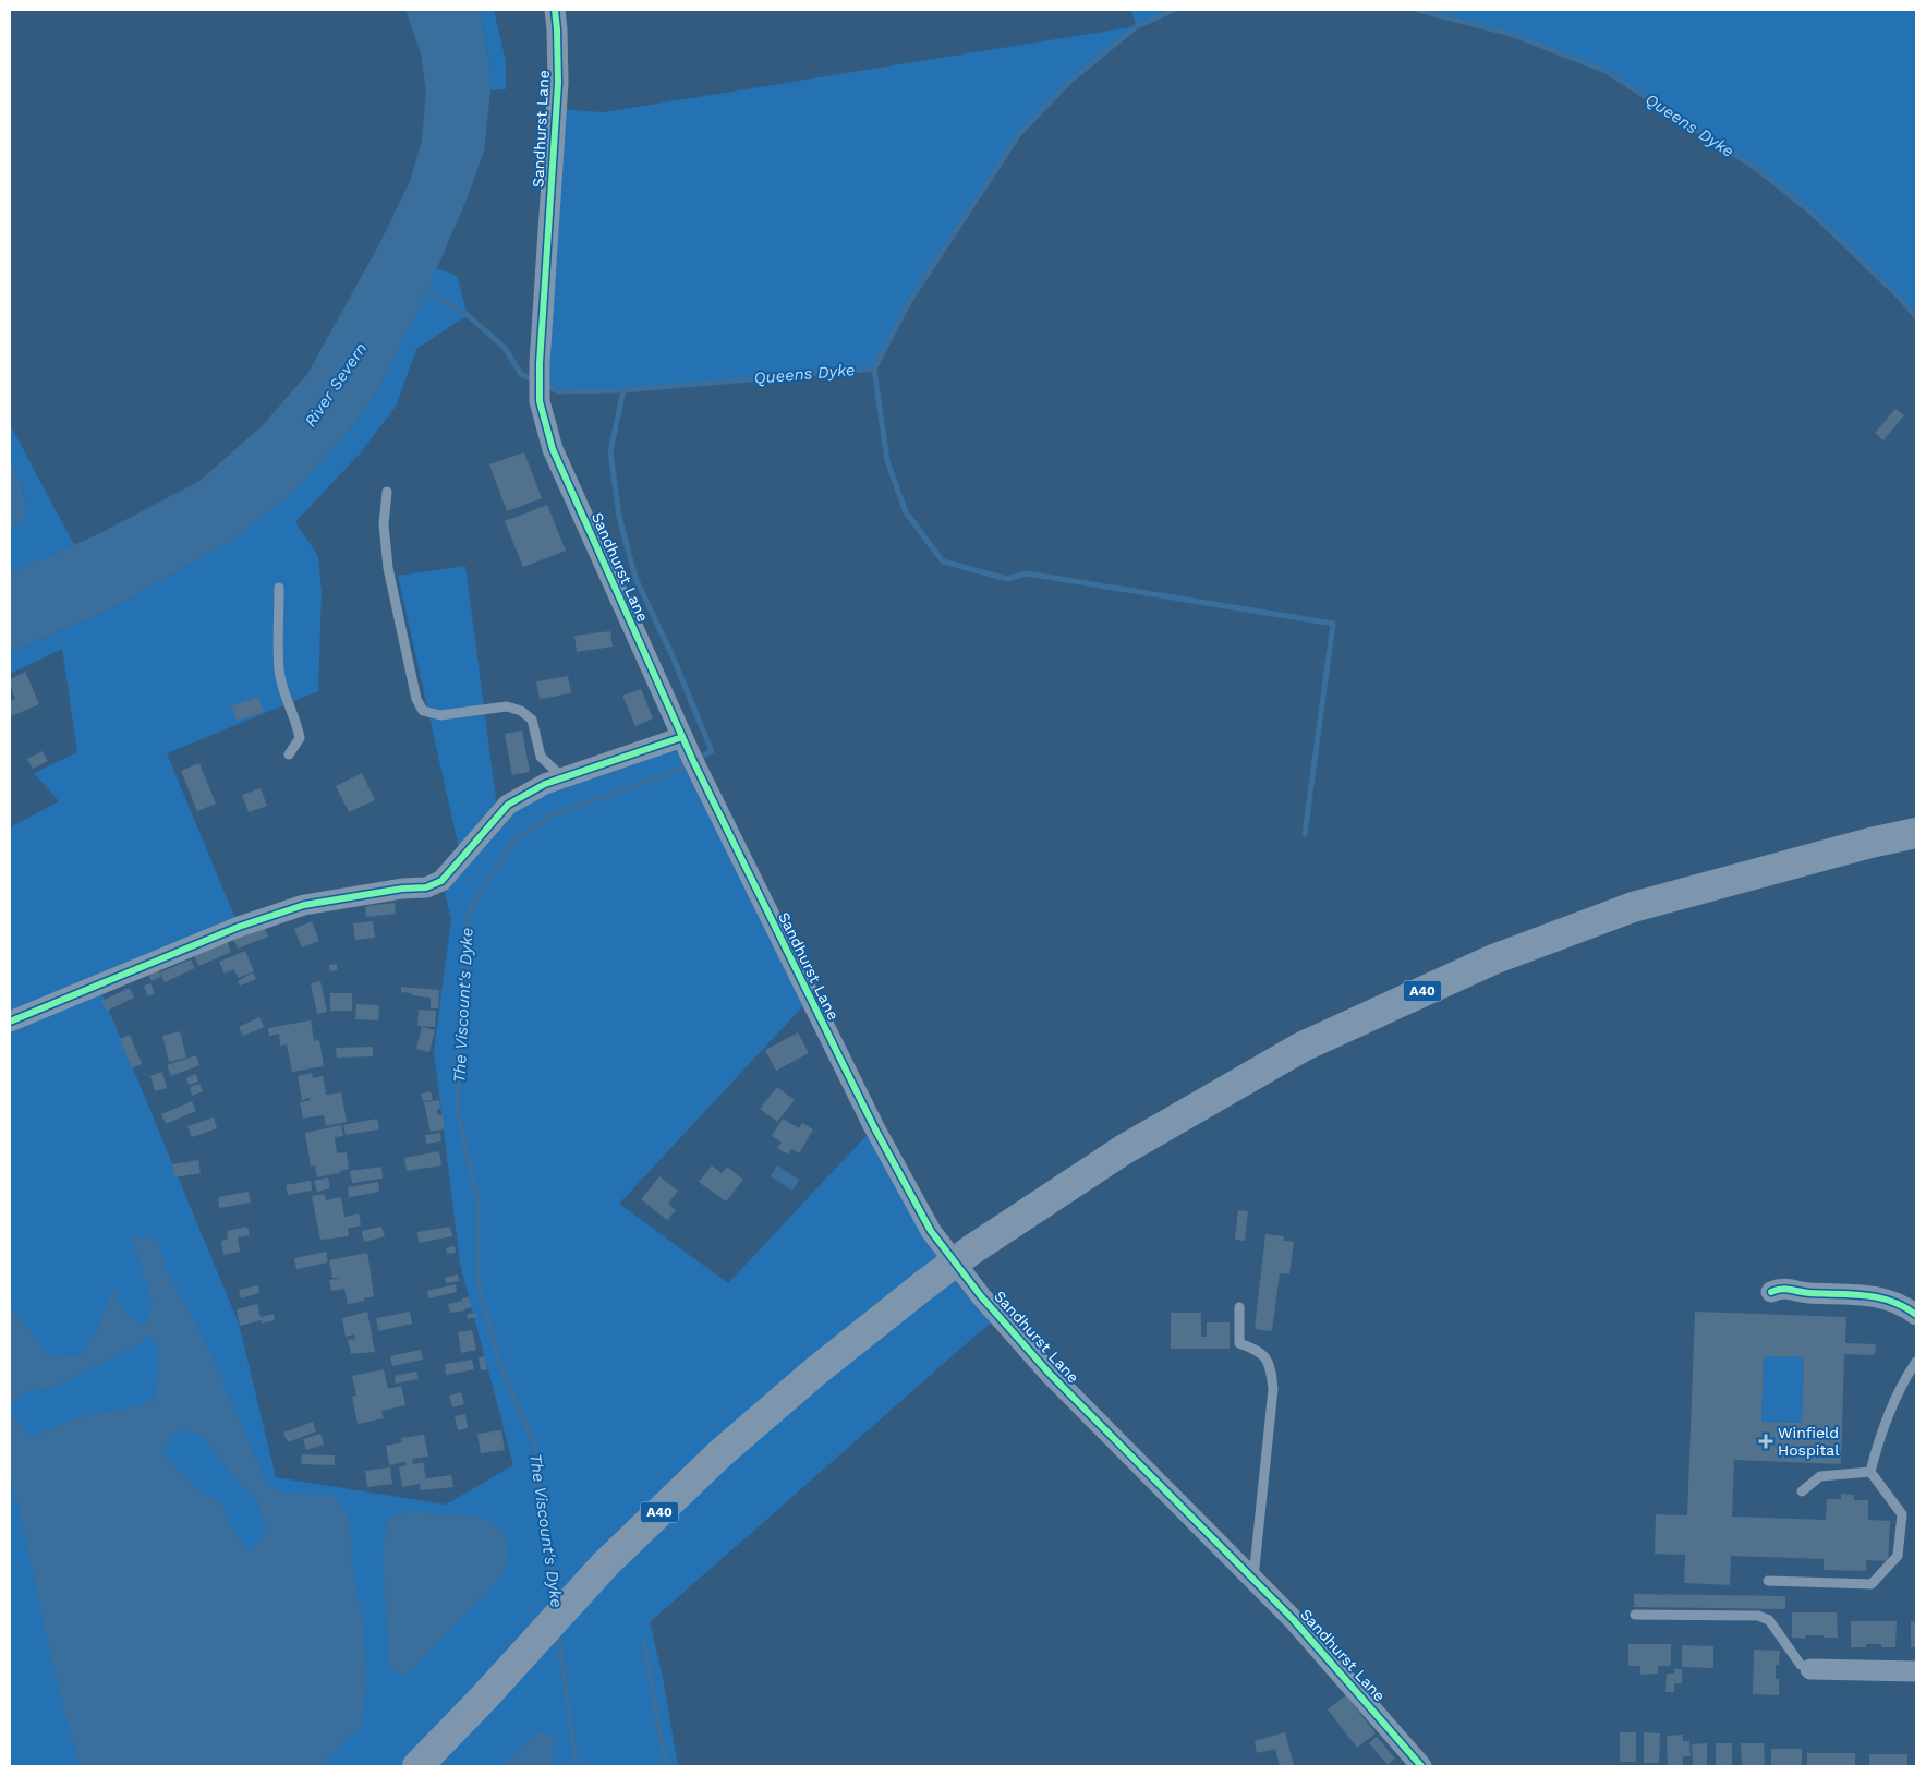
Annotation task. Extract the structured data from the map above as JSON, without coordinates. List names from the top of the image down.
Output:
{
  "streets": {
    "highway": ["A40"],
    "street": ["Sandhurst Lane"]
  },
  "water": ["Queens Dyke", "River Severn", "The Viscount's Dyke"],
  "places": {
    "health": ["Winfield Hospital"]
  }
}
